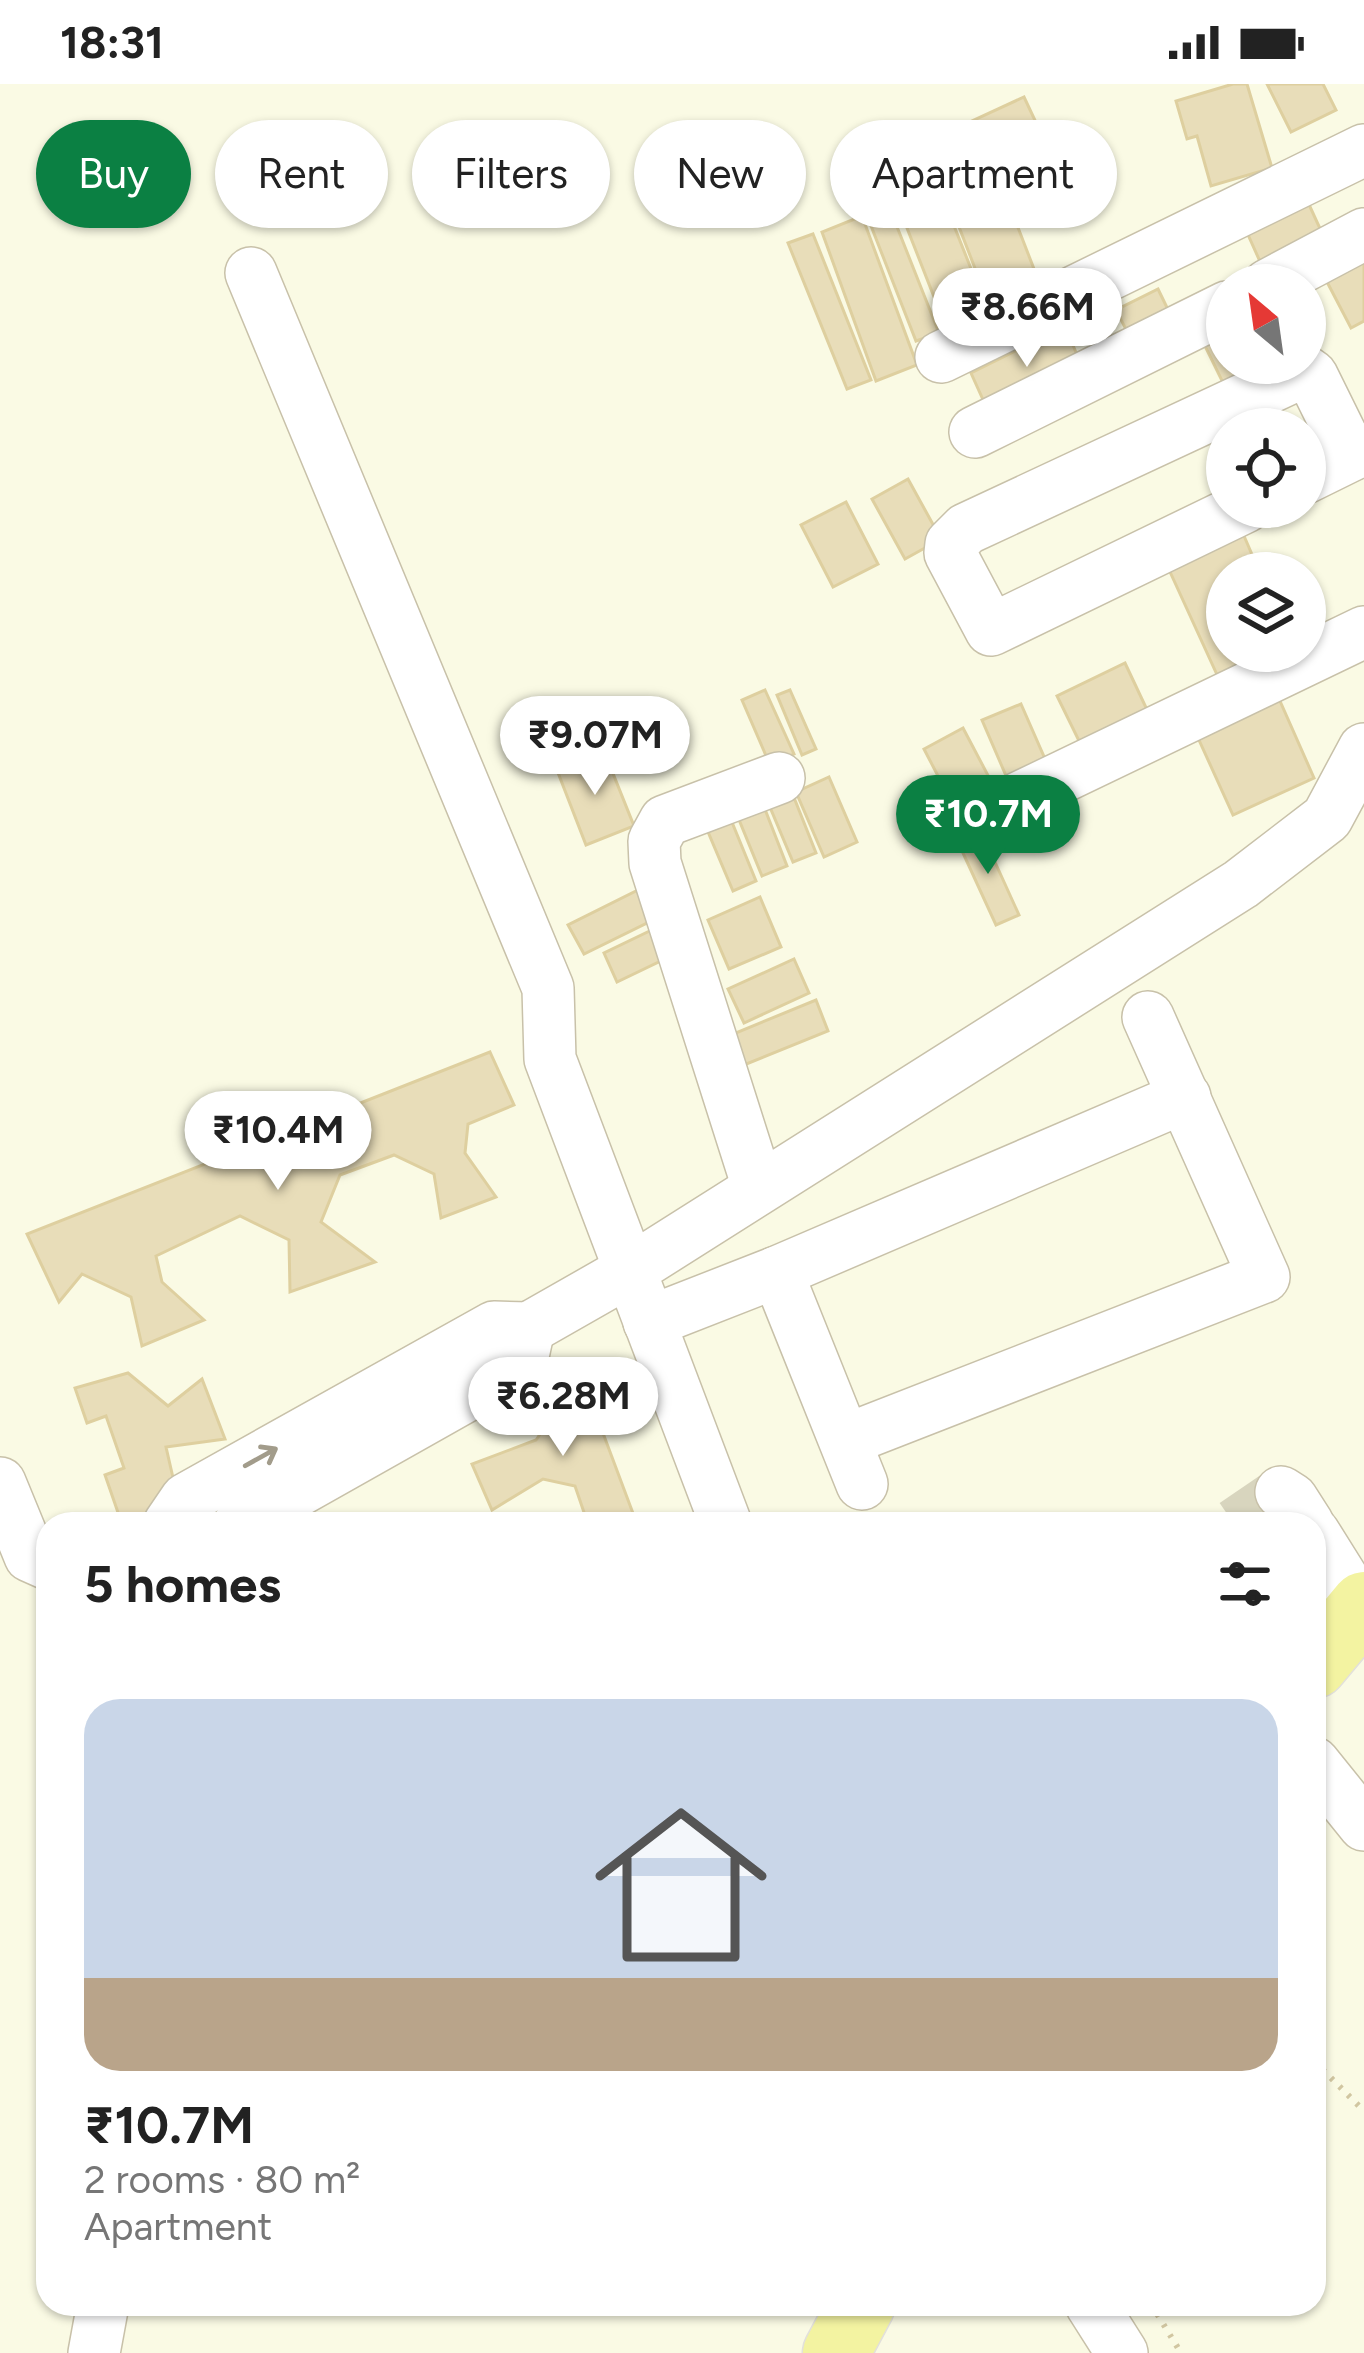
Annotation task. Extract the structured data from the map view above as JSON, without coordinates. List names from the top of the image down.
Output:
{
  "north": "top left",
  "page": {
    "status": "18:31",
    "chip": [
      "Buy",
      "Rent",
      "Filters",
      "New",
      "Apartment"
    ],
    "price": [
      "₹8.66M",
      "₹9.07M",
      "₹10.7M",
      "₹10.4M",
      "₹6.28M"
    ],
    "heading": "5 homes",
    "list": [
      {
        "name": "₹10.7M",
        "note": "2 rooms · 80 m² · Apartment"
      }
    ]
  }
}
